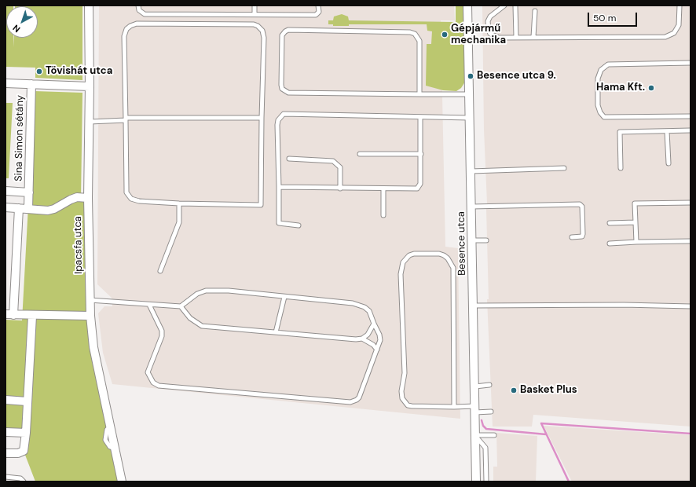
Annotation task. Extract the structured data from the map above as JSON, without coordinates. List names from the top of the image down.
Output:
{
  "streets": {
    "street": ["Sina Simon sétány", "Besence utca", "Ipacsfa utca"]
  },
  "places": [
    "Gépjármű mechanika",
    "Tövishát utca",
    "Besence utca 9.",
    "Hama Kft.",
    "Basket Plus"
  ],
  "scale_bar": "50 m",
  "north": "bottom left"
}
